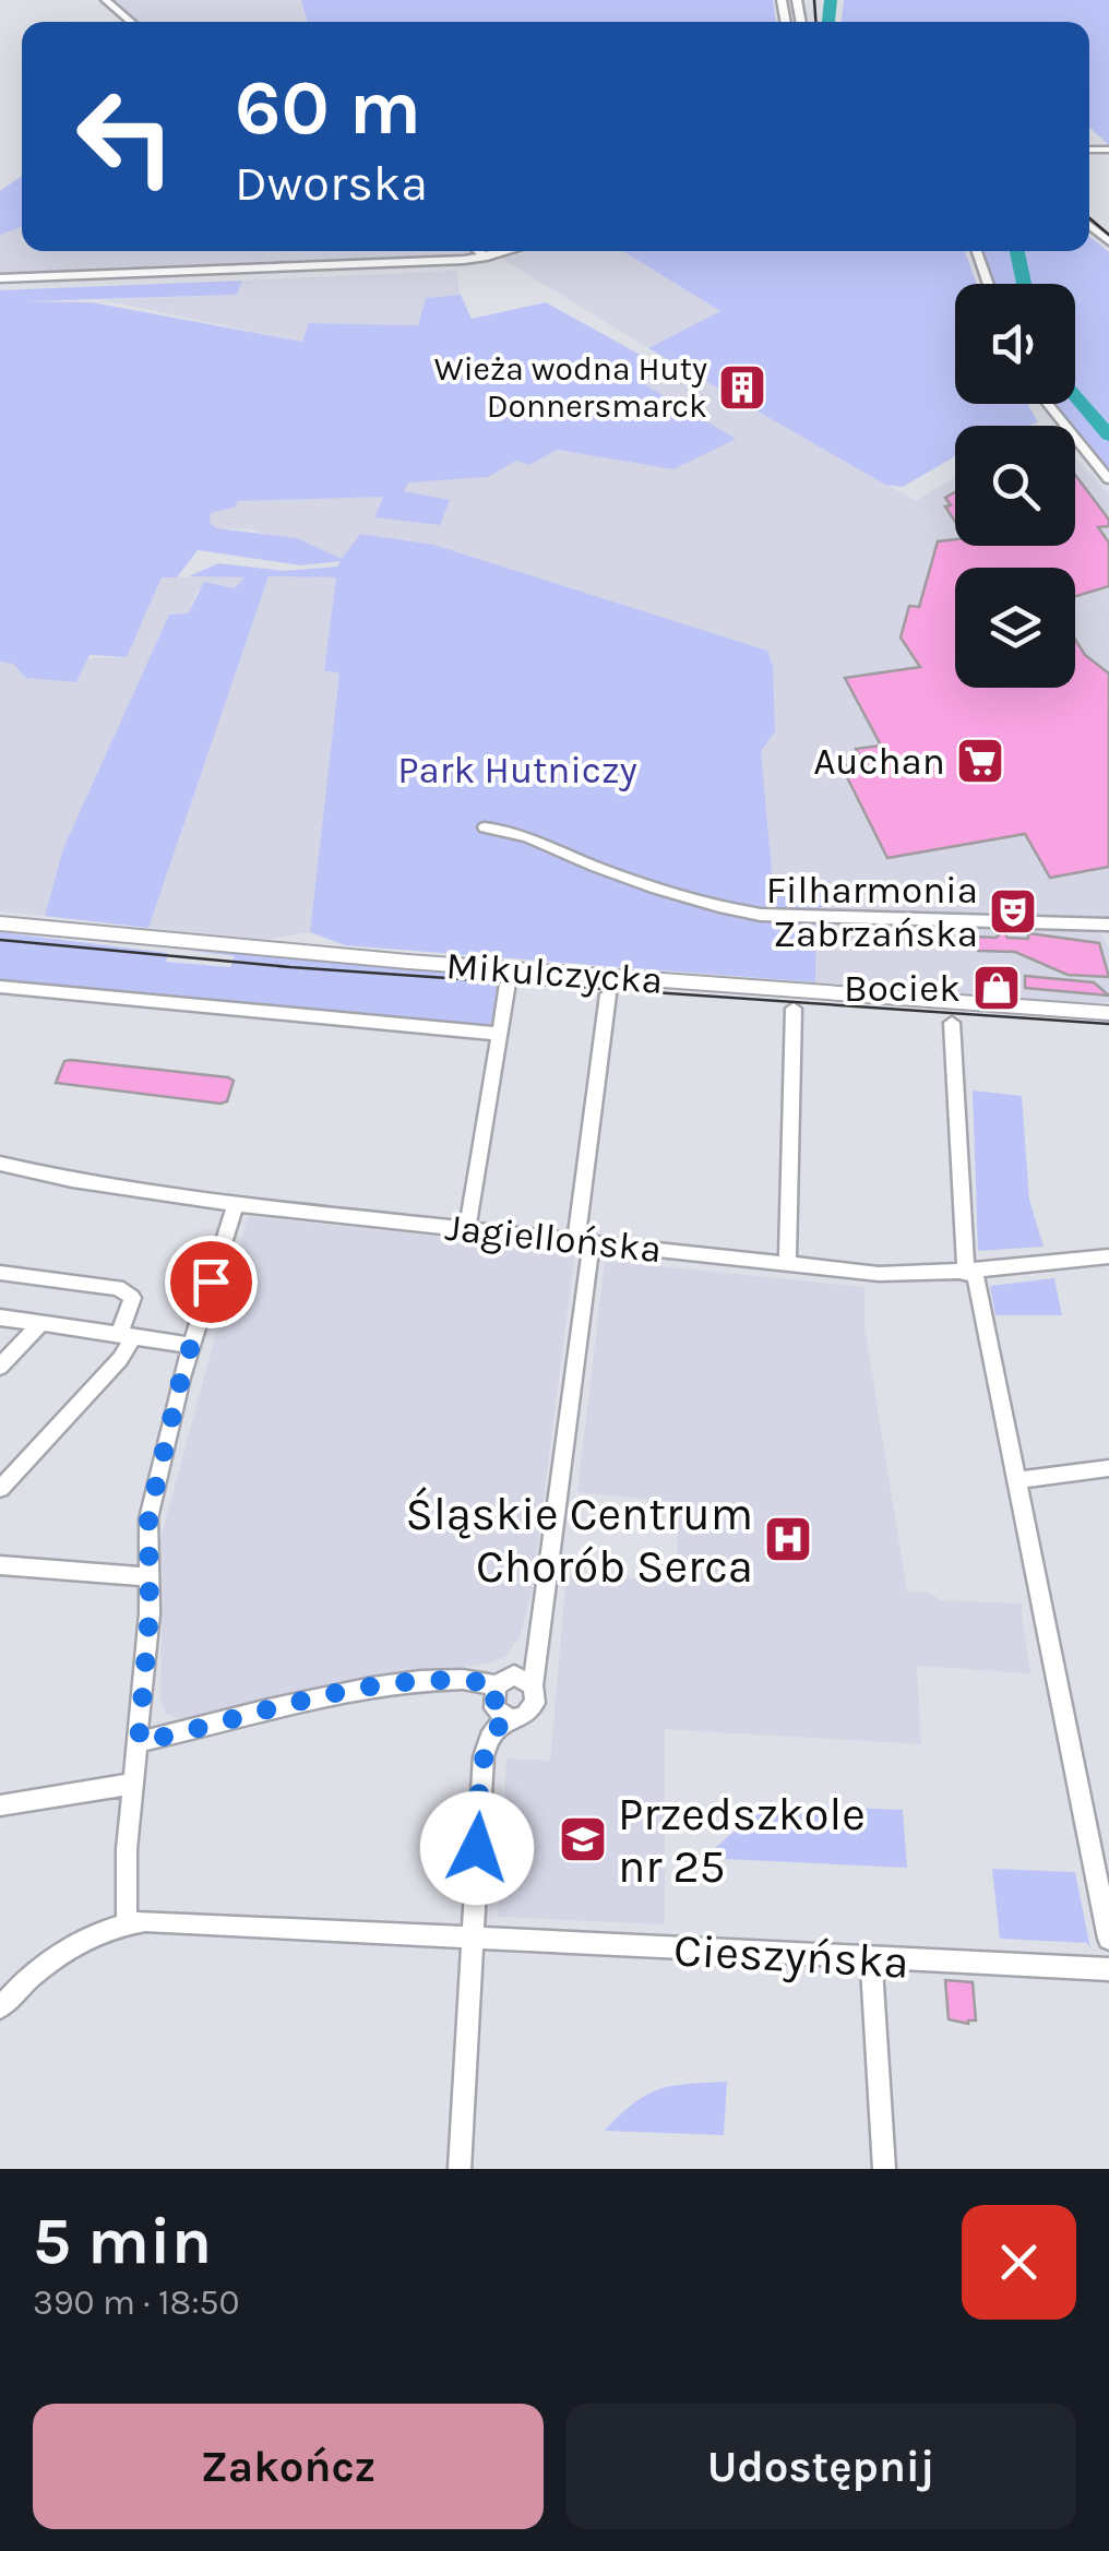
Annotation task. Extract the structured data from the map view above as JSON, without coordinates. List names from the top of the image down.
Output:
{
  "streets": {
    "main road": ["Mikulczycka"],
    "street": ["Jagiellońska", "Cieszyńska"]
  },
  "parks": ["Park Hutniczy"],
  "places": {
    "building": ["Wieża wodna Huty Donnersmarck"],
    "supermarket": ["Auchan"],
    "theatre": ["Filharmonia Zabrzańska"],
    "shop": ["Bociek"],
    "hospital": ["Śląskie Centrum Chorób Serca"],
    "school or university": ["Przedszkole nr 25"]
  },
  "page": {
    "turn": ["60 m", "Dworska"],
    "heading": ["5 min", "390 m · 18:50"],
    "buttons": ["Zakończ", "Udostępnij"]
  }
}
